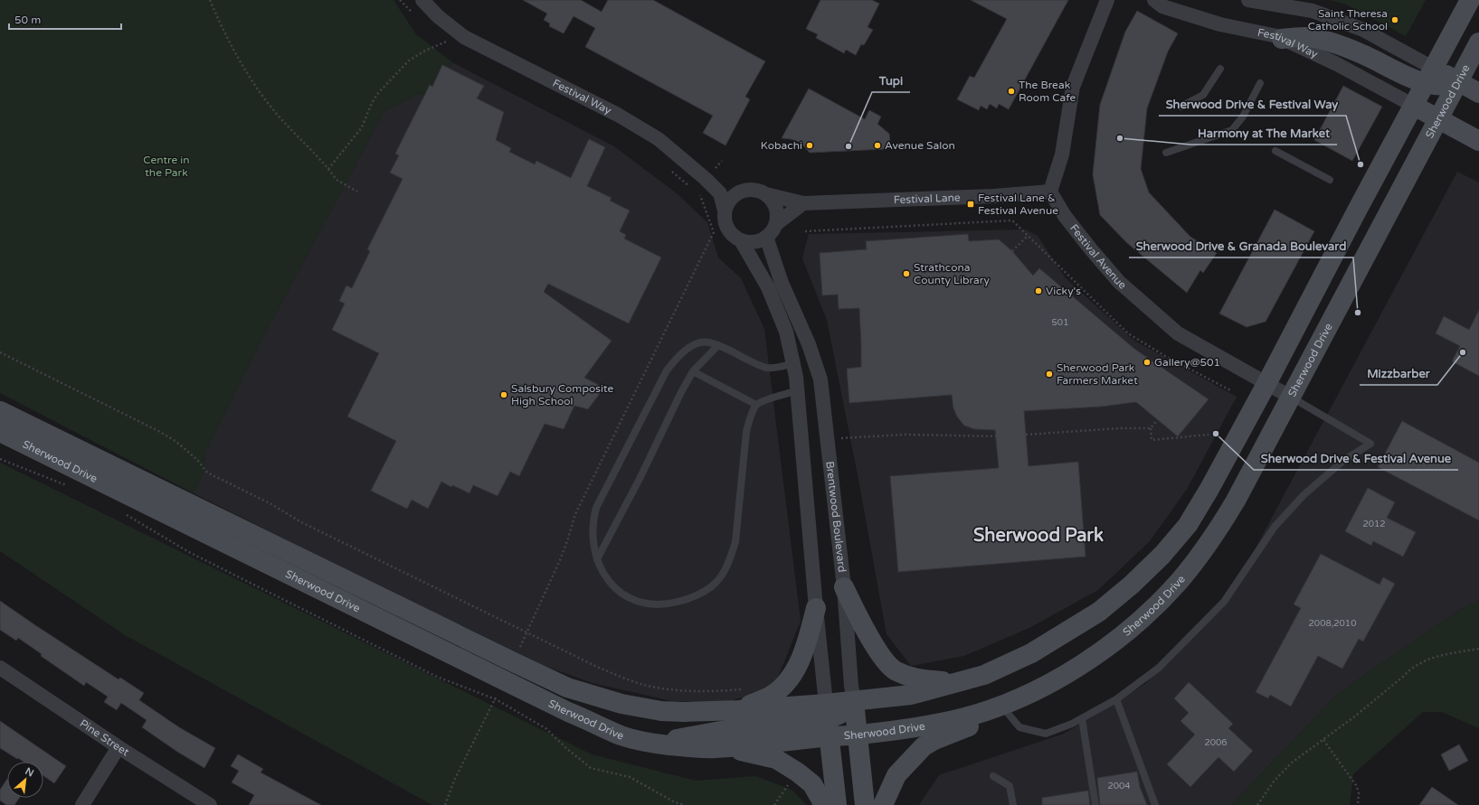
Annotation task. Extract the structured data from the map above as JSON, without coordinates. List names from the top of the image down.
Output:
{
  "streets": {
    "main road": ["Sherwood Drive", "Brentwood Boulevard"],
    "street": [
      "Festival Way",
      "Festival Lane",
      "Festival Avenue",
      "Pine Street"
    ]
  },
  "crossings": [
    ["Festival Way", "Sherwood Drive"],
    ["Festival Way", "Festival Lane"],
    ["Festival Way", "Brentwood Boulevard"],
    ["Sherwood Drive", "Festival Avenue"],
    ["Sherwood Drive", "Brentwood Boulevard"],
    ["Festival Lane", "Festival Avenue"],
    ["Festival Lane", "Brentwood Boulevard"]
  ],
  "districts": ["Sherwood Park"],
  "parks": ["Centre in the Park"],
  "places": {
    "other": [
      "Saint Theresa Catholic School",
      "The Break Room Cafe",
      "Harmony at The Market",
      "Kobachi",
      "Avenue Salon",
      "Tupi",
      "Sherwood Drive & Festival Way",
      "Strathcona County Library",
      "Vicky's",
      "Sherwood Drive & Granada Boulevard",
      "Mizzbarber",
      "Gallery@501",
      "Sherwood Park Farmers Market",
      "Salsbury Composite High School",
      "Sherwood Drive & Festival Avenue"
    ],
    "transit": ["Festival Lane & Festival Avenue"]
  },
  "house_numbers": [
    "501",
    "2012",
    "2008,2010",
    "2006",
    "2004"
  ],
  "scale_bar": "50 m",
  "north": "top right"
}
